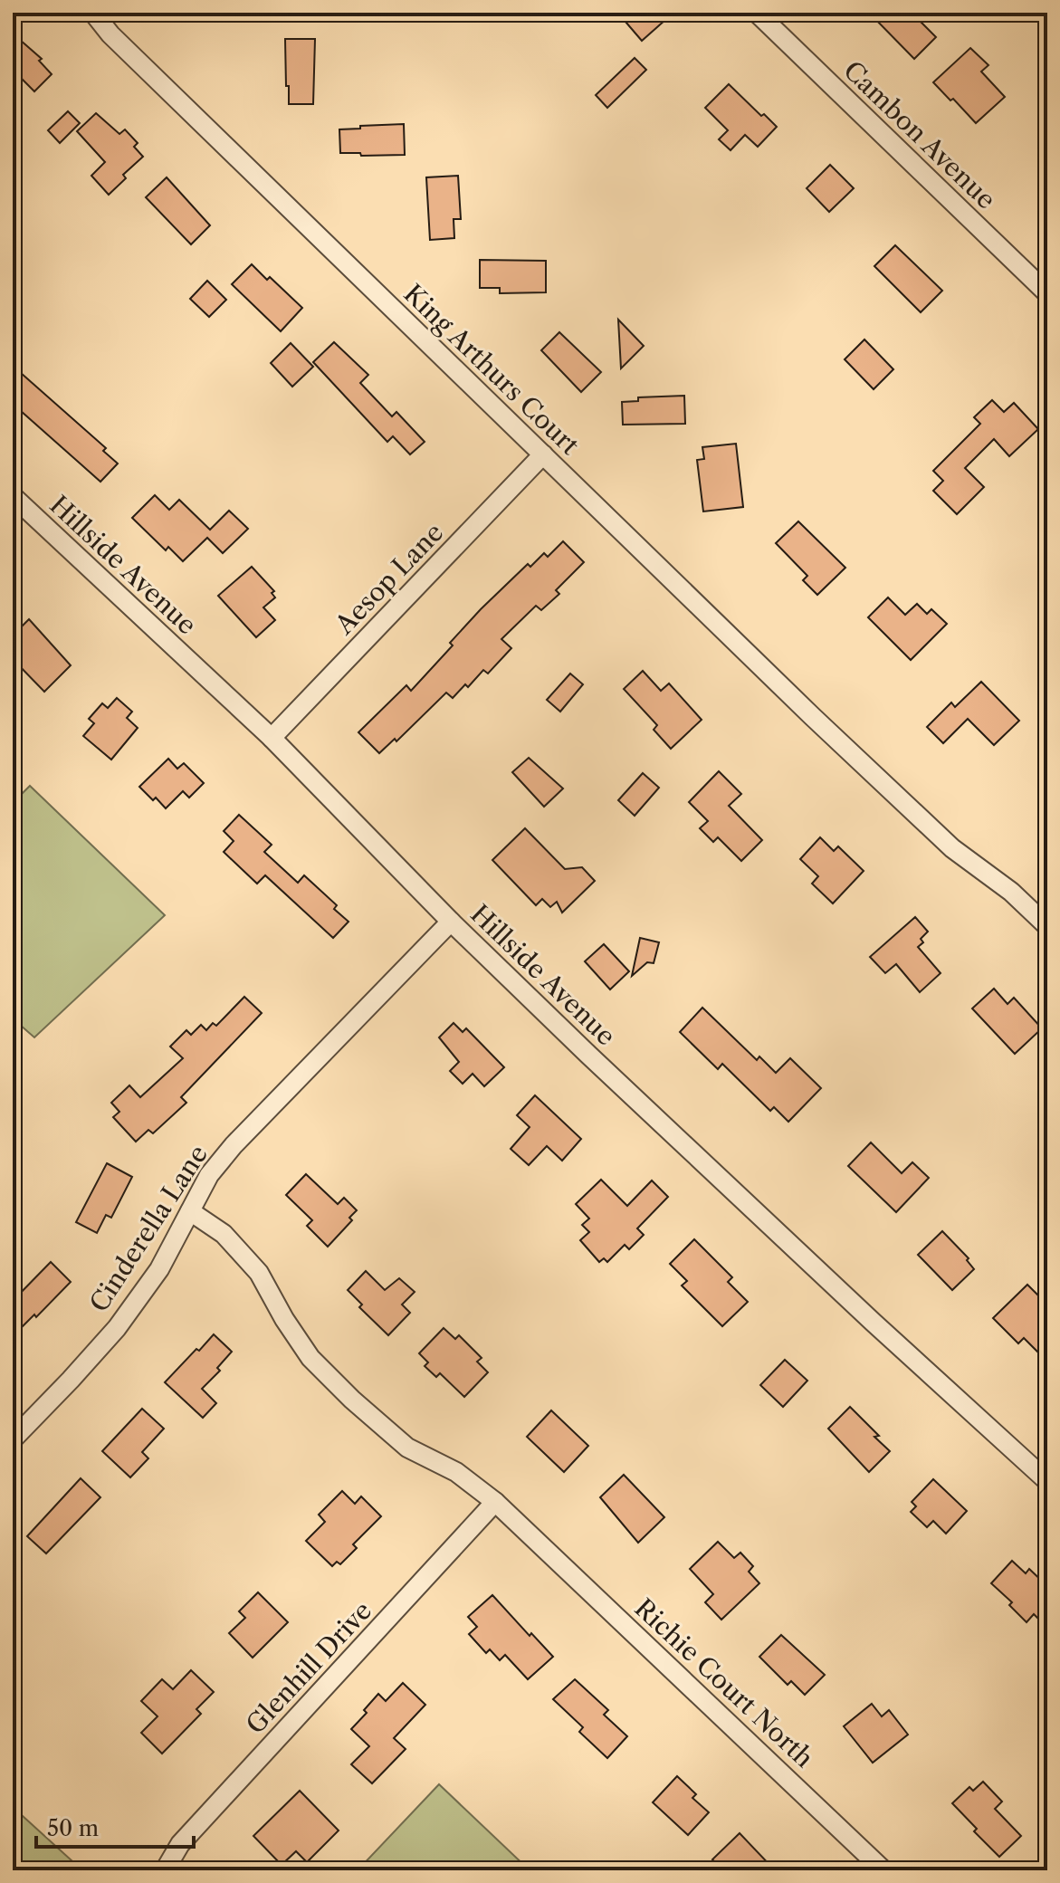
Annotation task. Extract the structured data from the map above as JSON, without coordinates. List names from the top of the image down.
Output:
{
  "streets": {
    "street": [
      "Cambon Avenue",
      "King Arthurs Court",
      "Hillside Avenue",
      "Aesop Lane",
      "Cinderella Lane",
      "Glenhill Drive",
      "Richie Court North"
    ]
  },
  "crossings": [
    ["King Arthurs Court", "Aesop Lane"],
    ["Hillside Avenue", "Aesop Lane"],
    ["Hillside Avenue", "Cinderella Lane"],
    ["Glenhill Drive", "Richie Court North"]
  ],
  "scale_bar": "50 m"
}
